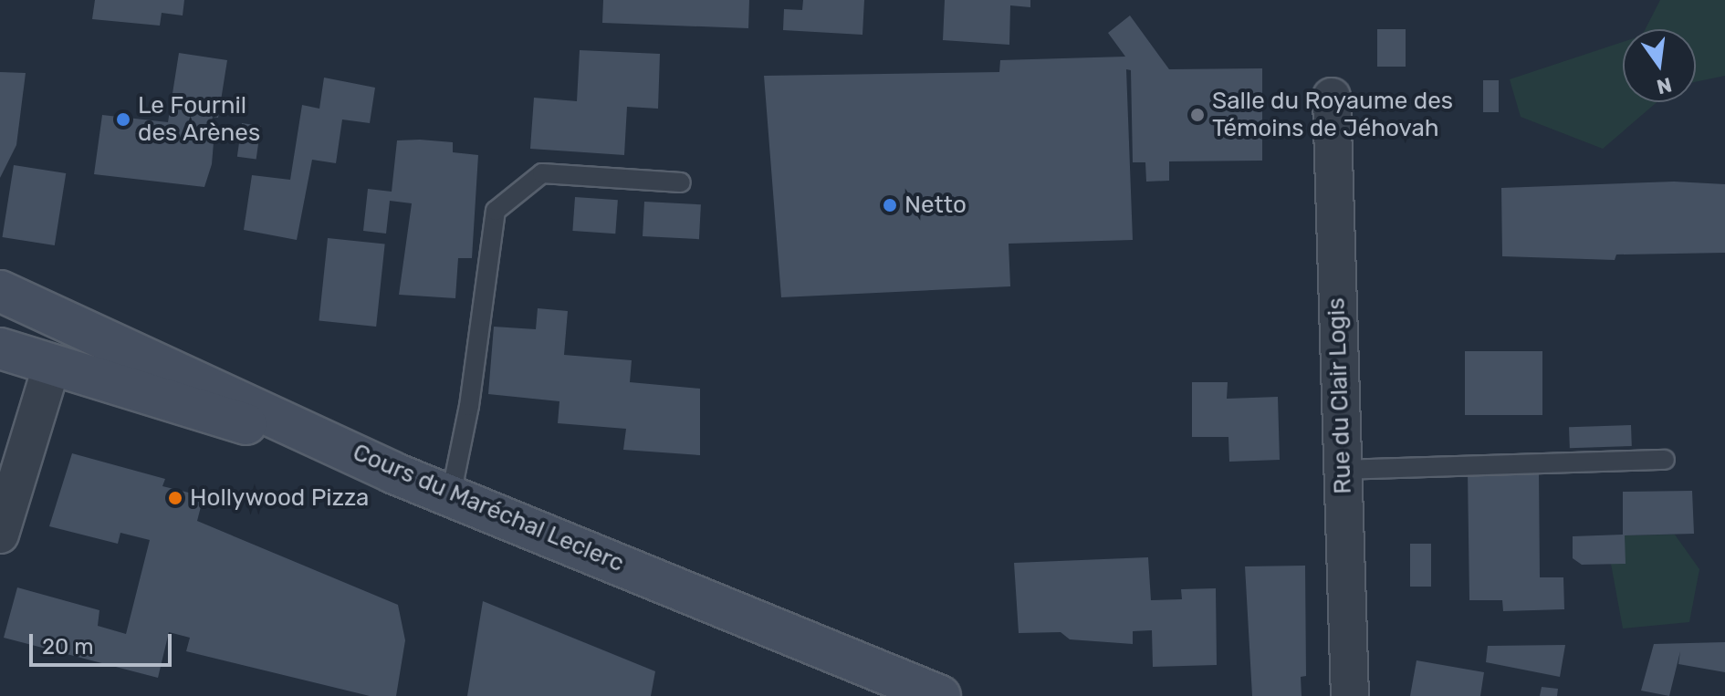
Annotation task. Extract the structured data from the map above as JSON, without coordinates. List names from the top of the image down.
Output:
{
  "streets": {
    "main road": ["Cours du Maréchal Leclerc"],
    "street": ["Rue du Clair Logis"]
  },
  "places": [
    "Salle du Royaume des Témoins de Jéhovah",
    "Le Fournil des Arènes",
    "Netto",
    "Hollywood Pizza"
  ],
  "scale_bar": "20 m",
  "north": "bottom"
}
